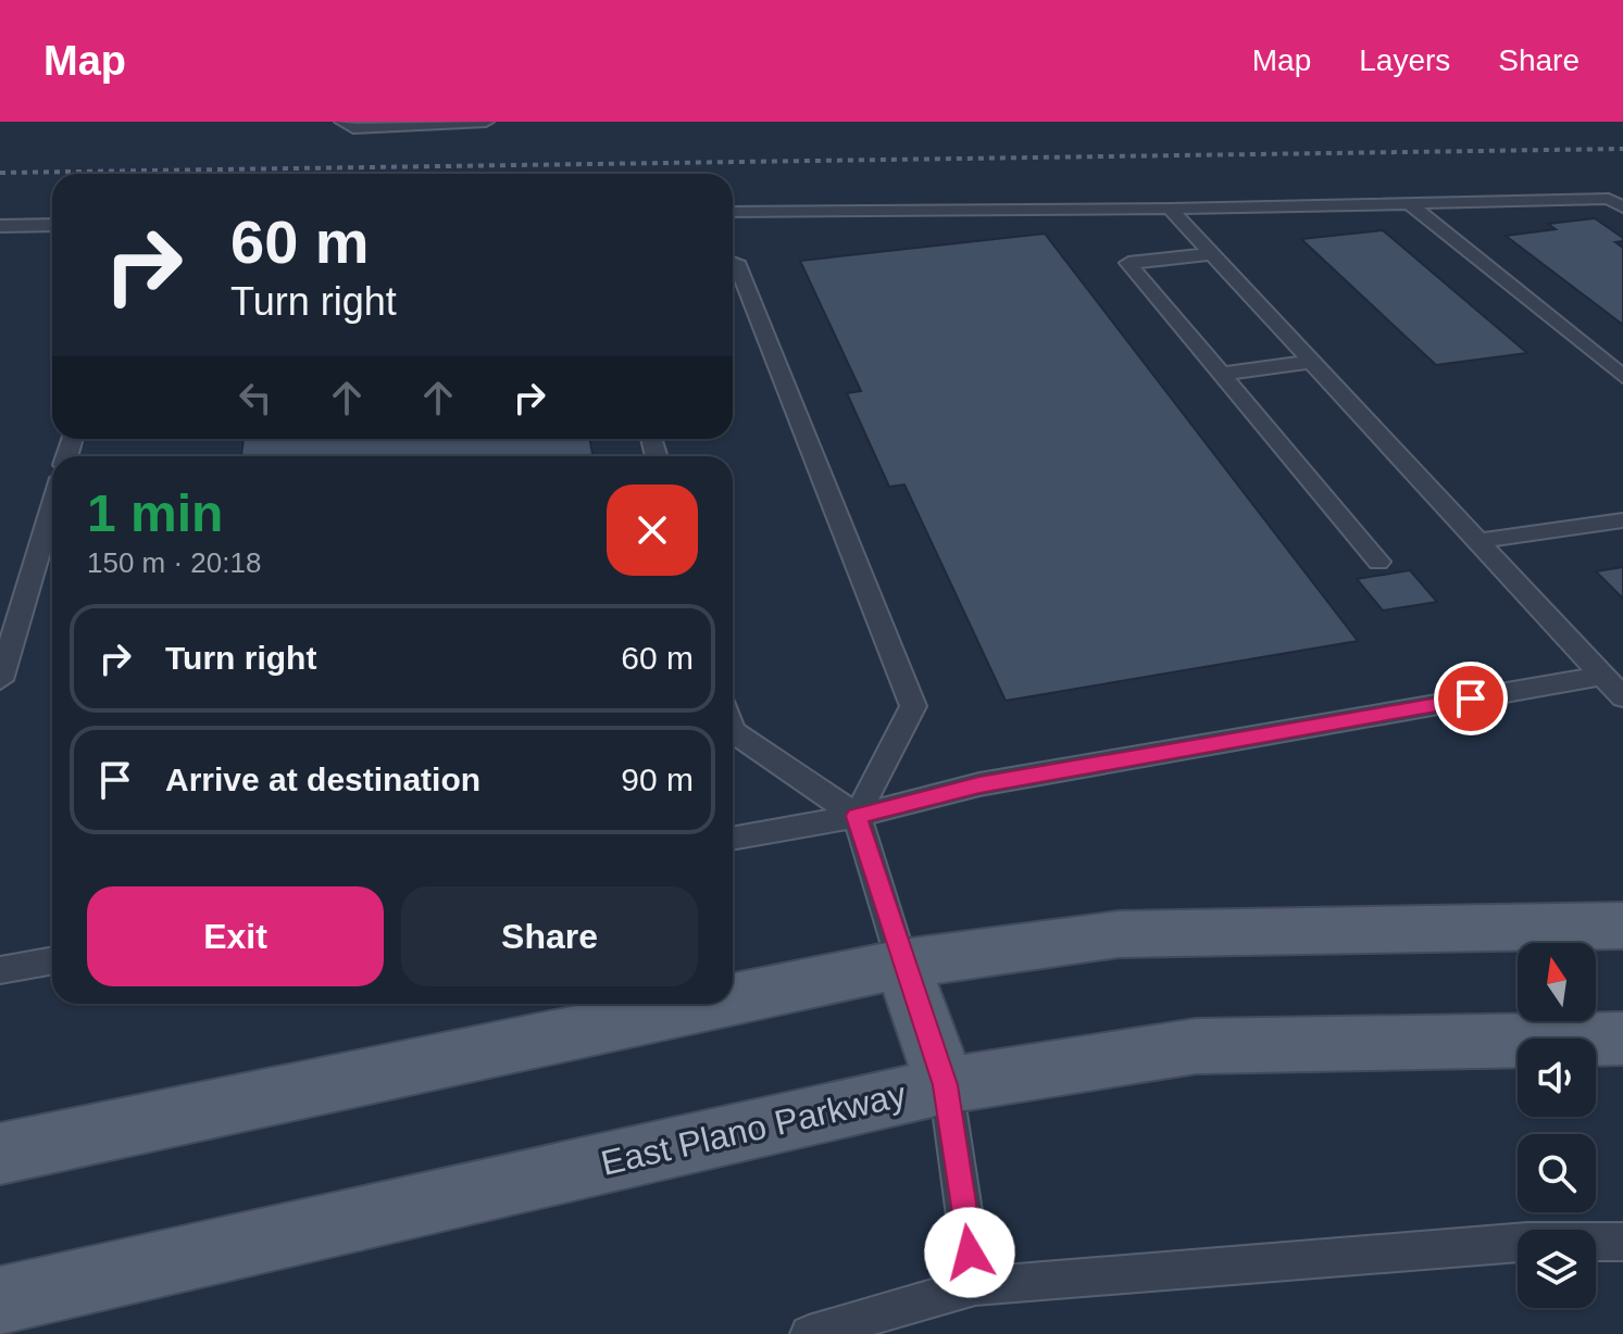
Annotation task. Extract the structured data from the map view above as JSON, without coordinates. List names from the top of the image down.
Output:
{
  "streets": {
    "main road": ["East Plano Parkway"]
  },
  "north": "top",
  "page": {
    "header": "Map",
    "nav": ["Map", "Layers", "Share"],
    "turn": ["60 m", "Turn right"],
    "heading": ["1 min", "150 m · 20:18"],
    "list": [
      {
        "name": "Turn right",
        "value": "60 m"
      },
      {
        "name": "Arrive at destination",
        "value": "90 m"
      }
    ],
    "buttons": ["Exit", "Share"]
  }
}
